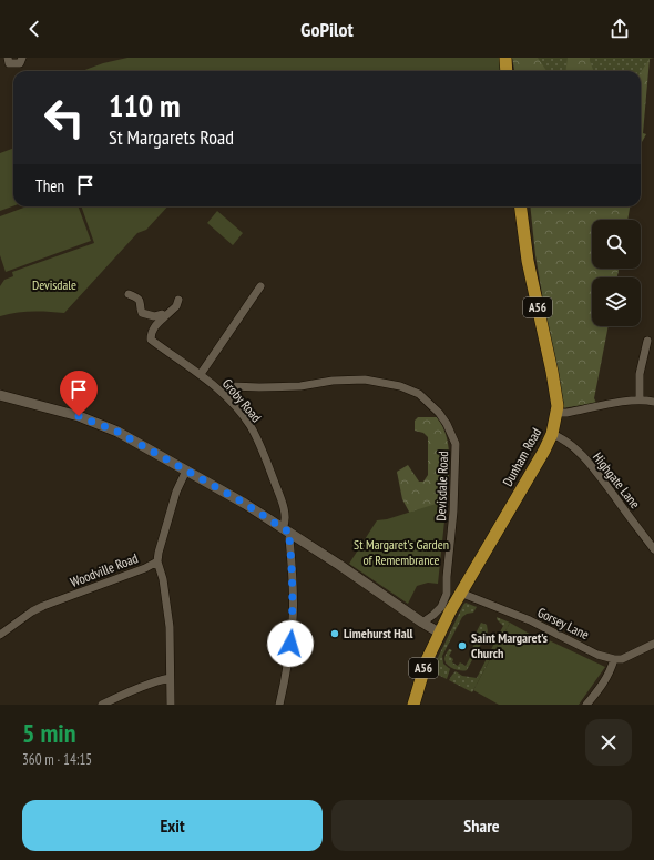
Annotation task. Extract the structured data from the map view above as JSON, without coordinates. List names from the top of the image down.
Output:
{
  "streets": {
    "highway": ["A56", "Dunham Road"],
    "street": [
      "Groby Road",
      "Highgate Lane",
      "Devisdale Road",
      "Woodville Road",
      "Gorsey Lane"
    ]
  },
  "crossings": [
    ["Groby Road", "Devisdale Road"],
    ["Dunham Road", "Highgate Lane"],
    ["Dunham Road", "Gorsey Lane"]
  ],
  "parks": ["Devisdale", "St Margaret's Garden of Remembrance"],
  "places": ["Limehurst Hall", "Saint Margaret's Church"],
  "page": {
    "header": "GoPilot",
    "turn": ["110 m", "St Margarets Road"],
    "then": "Then",
    "heading": ["5 min", "360 m · 14:15"],
    "buttons": ["Exit", "Share"]
  }
}
